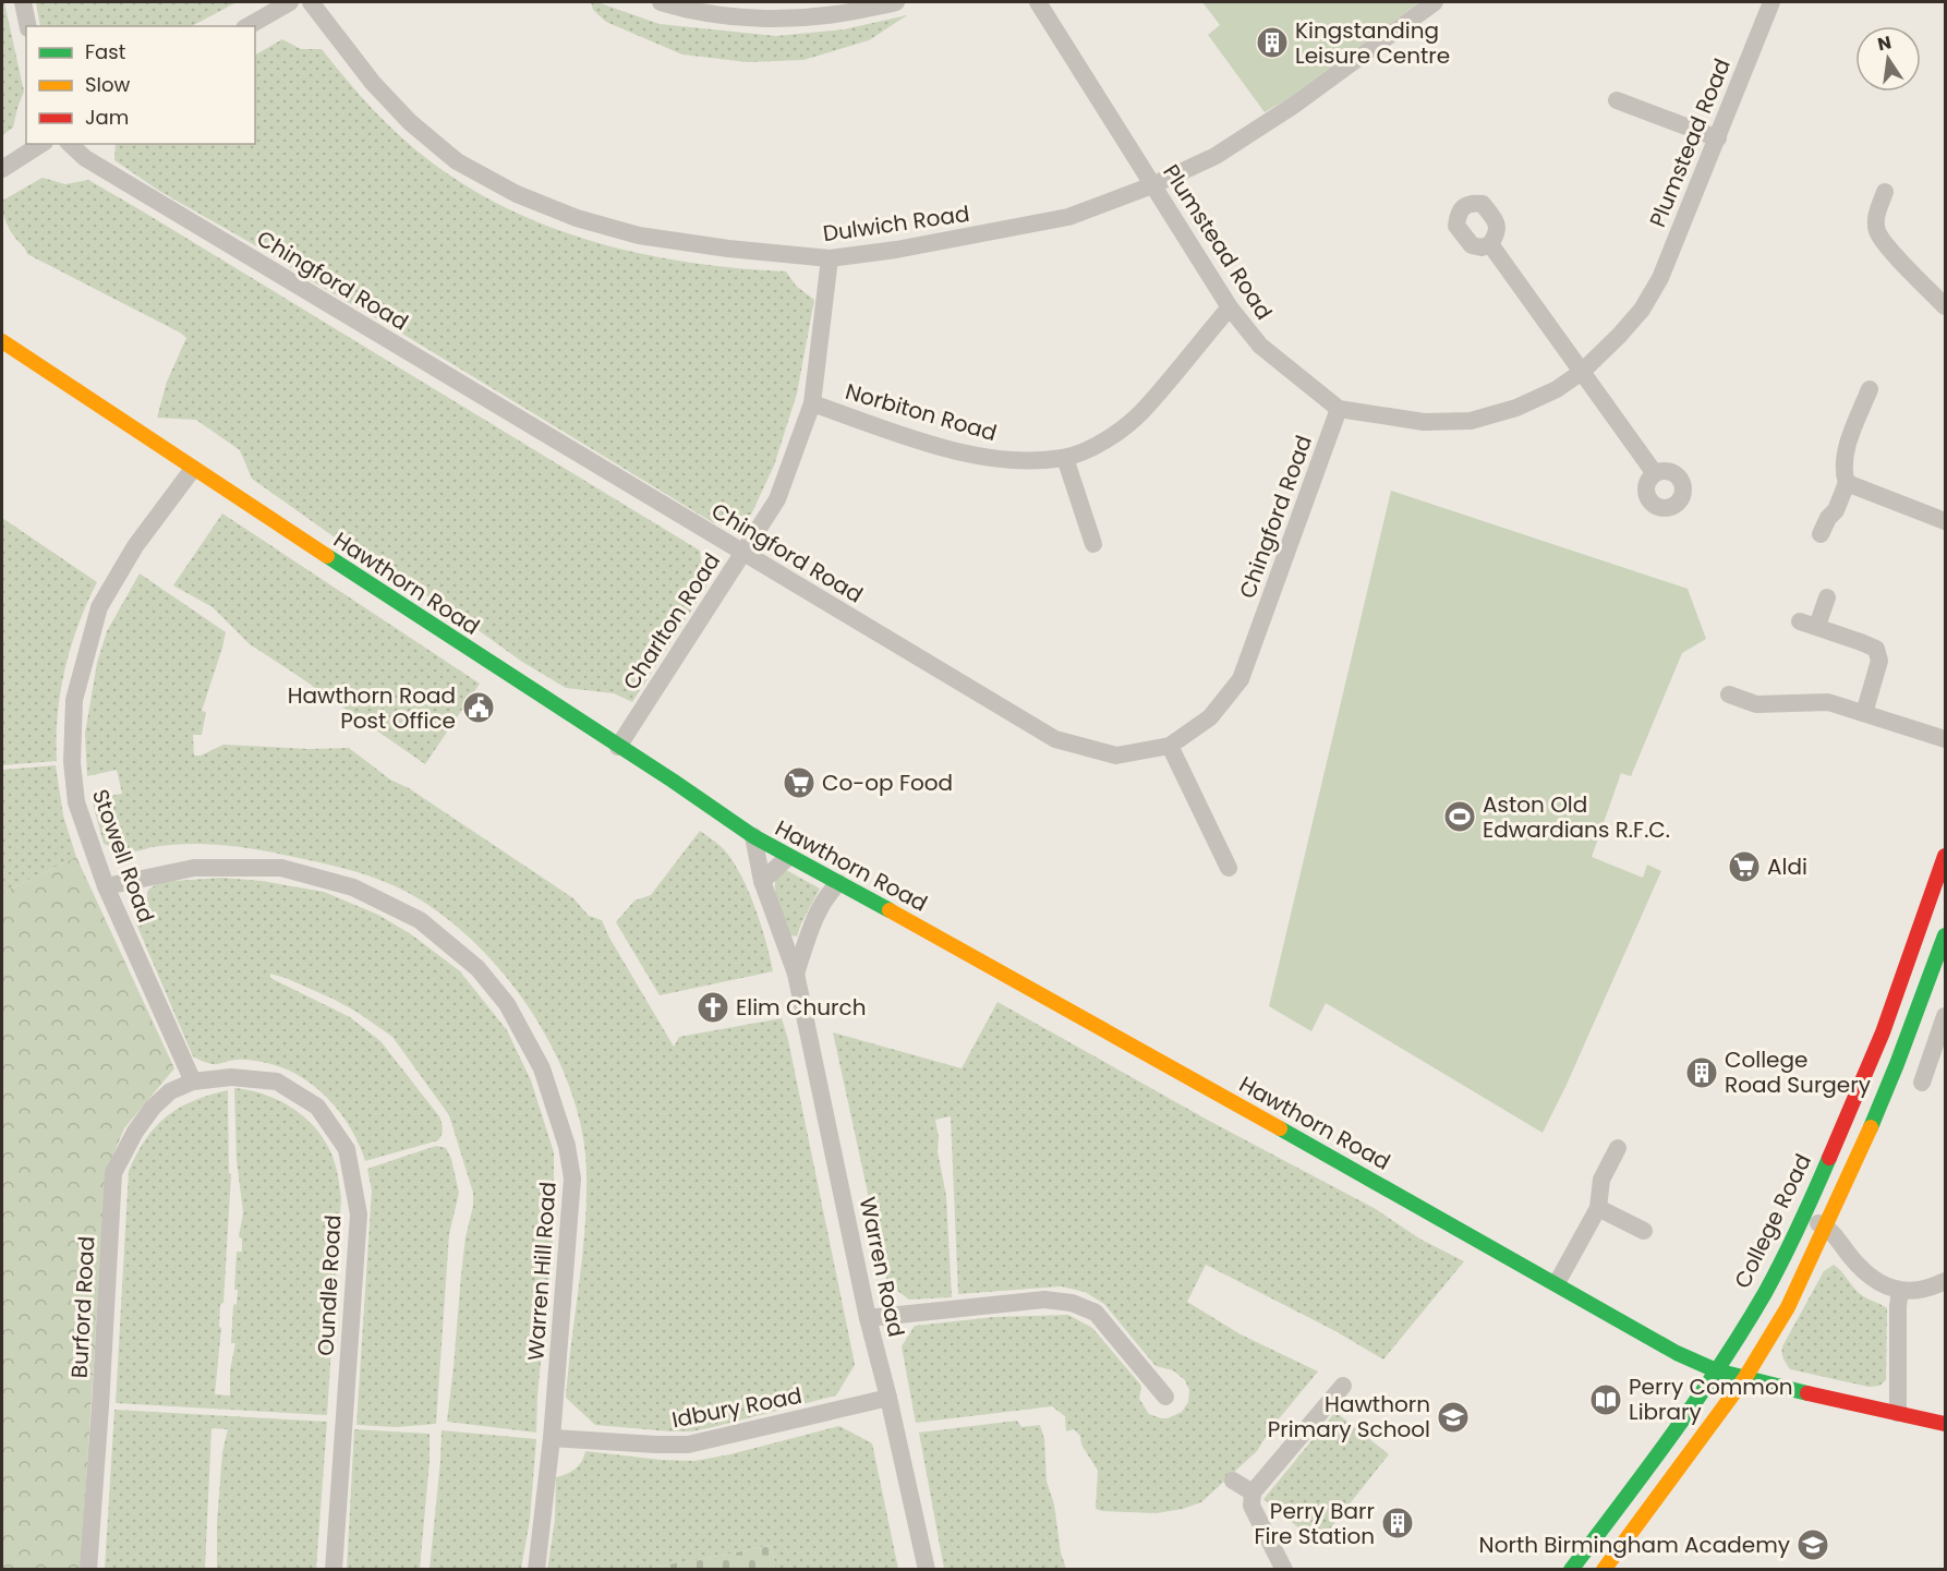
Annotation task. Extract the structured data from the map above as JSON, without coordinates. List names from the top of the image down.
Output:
{
  "streets": {
    "street": [
      "Plumstead Road",
      "Dulwich Road",
      "Chingford Road",
      "Norbiton Road",
      "Hawthorn Road",
      "Charlton Road",
      "Stowell Road",
      "College Road",
      "Warren Road",
      "Warren Hill Road",
      "Oundle Road",
      "Burford Road",
      "Idbury Road"
    ]
  },
  "crossings": [
    ["Plumstead Road", "Dulwich Road"],
    ["Plumstead Road", "Chingford Road"],
    ["Plumstead Road", "Norbiton Road"],
    ["Dulwich Road", "Charlton Road"],
    ["Chingford Road", "Charlton Road"],
    ["Norbiton Road", "Charlton Road"],
    ["Hawthorn Road", "Charlton Road"],
    ["Hawthorn Road", "Stowell Road"],
    ["Hawthorn Road", "College Road"],
    ["Hawthorn Road", "Warren Road"],
    ["Stowell Road", "Warren Hill Road"],
    ["Stowell Road", "Oundle Road"],
    ["Stowell Road", "Burford Road"],
    ["Warren Road", "Idbury Road"],
    ["Warren Hill Road", "Idbury Road"],
    ["Oundle Road", "Burford Road"]
  ],
  "places": {
    "building": ["Kingstanding Leisure Centre", "College Road Surgery", "Perry Barr Fire Station"],
    "public building": ["Hawthorn Road Post Office"],
    "supermarket": ["Co-op Food", "Aldi"],
    "sports": ["Aston Old Edwardians R.F.C."],
    "church": ["Elim Church"],
    "library": ["Perry Common Library"],
    "school or university": ["Hawthorn Primary School", "North Birmingham Academy"]
  },
  "legend": ["Fast", "Slow", "Jam"],
  "north": "top"
}
